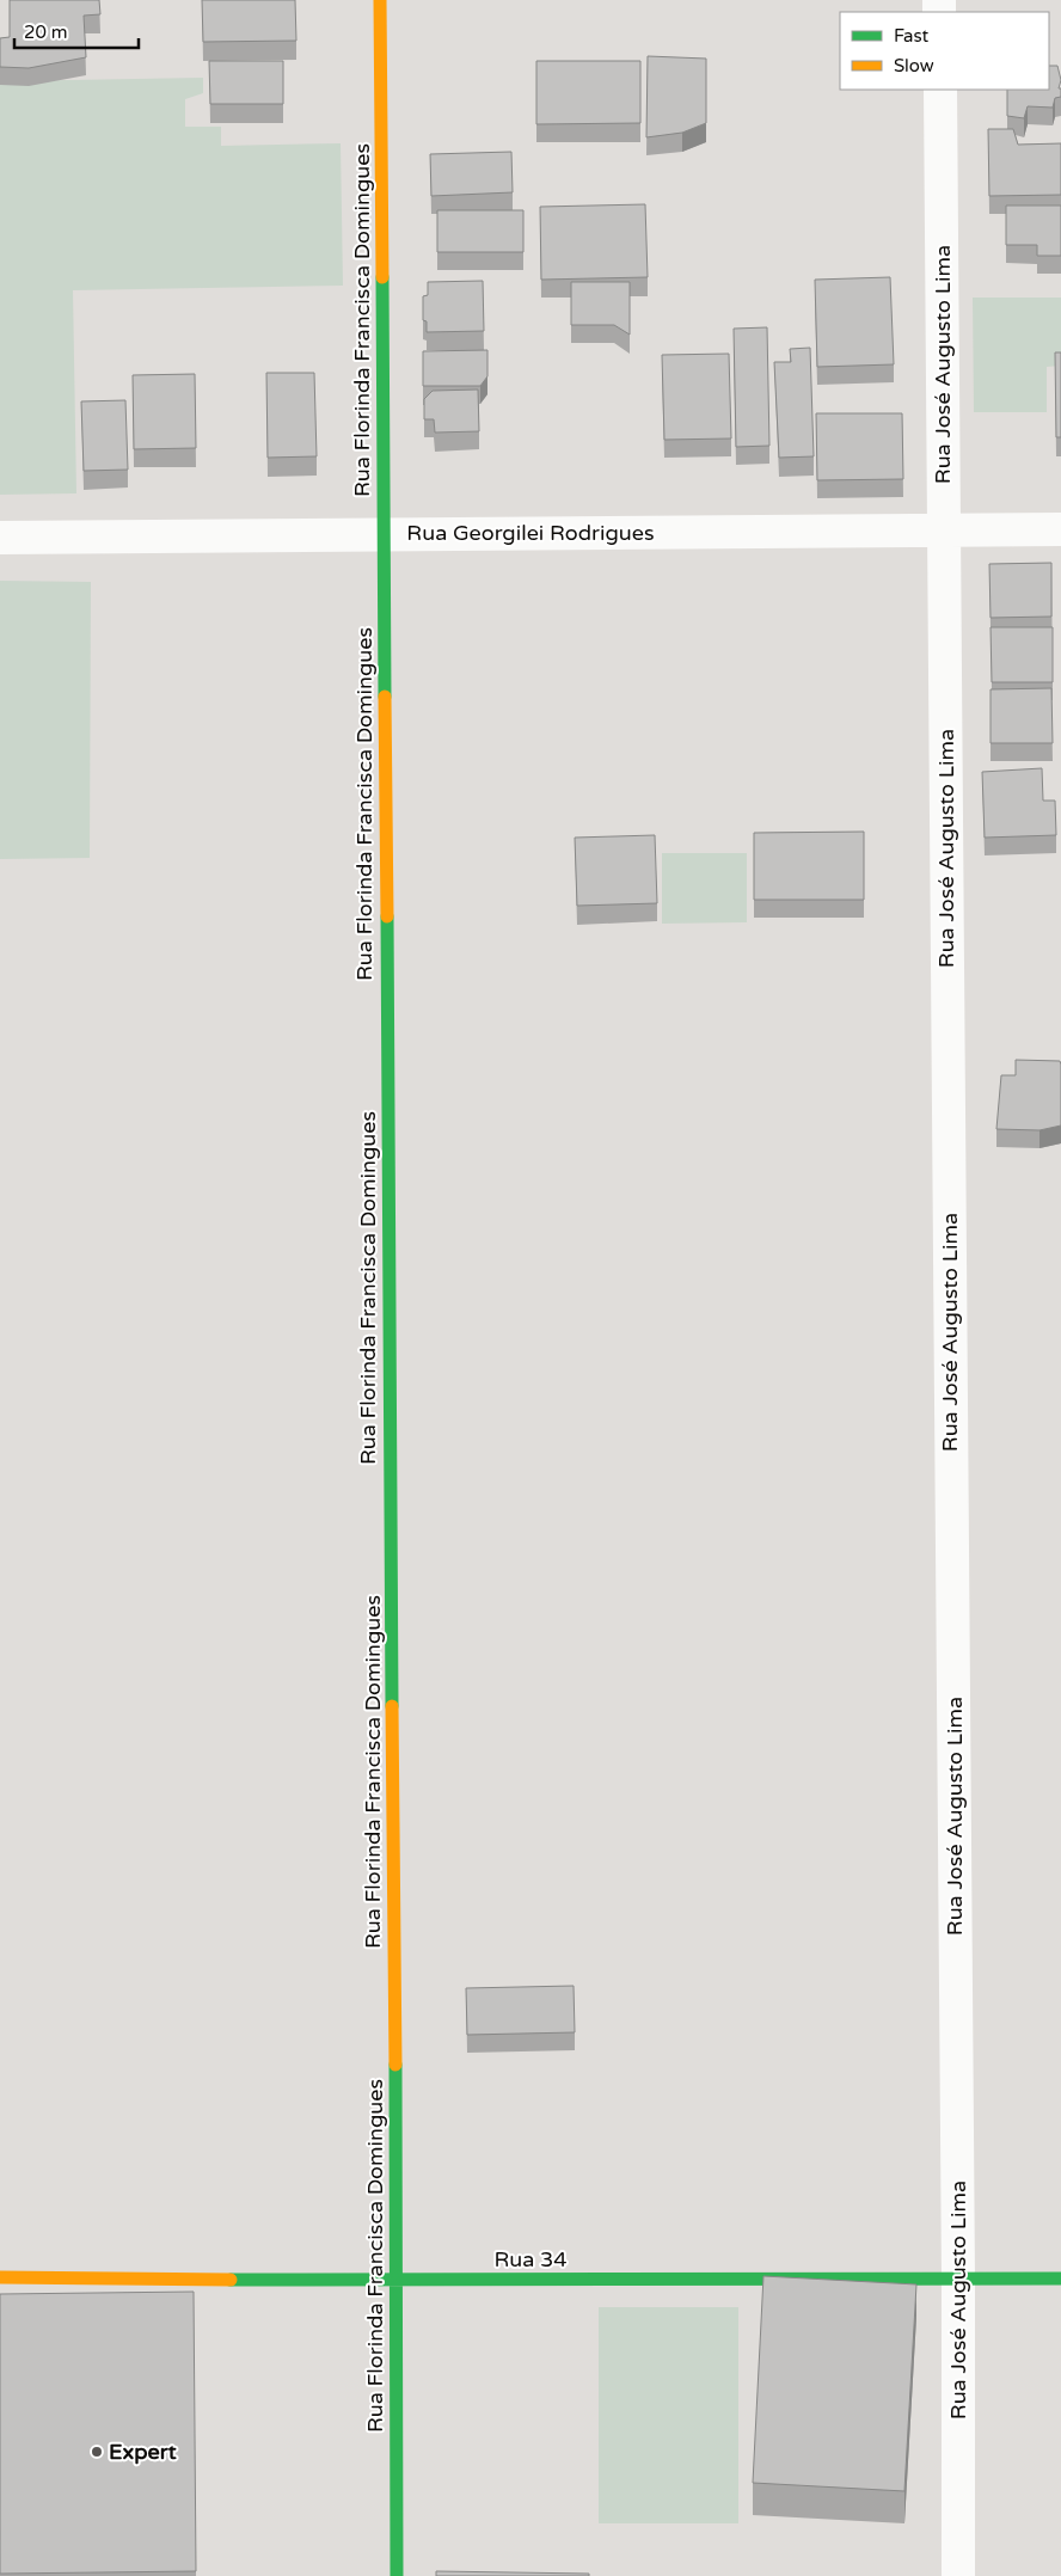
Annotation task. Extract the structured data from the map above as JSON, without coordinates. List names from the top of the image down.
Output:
{
  "streets": {
    "street": [
      "Rua Florinda Francisca Domingues",
      "Rua José Augusto Lima",
      "Rua Georgilei Rodrigues",
      "Rua 34"
    ]
  },
  "crossings": [
    ["Rua Florinda Francisca Domingues", "Rua Georgilei Rodrigues"],
    ["Rua Florinda Francisca Domingues", "Rua 34"],
    ["Rua José Augusto Lima", "Rua Georgilei Rodrigues"],
    ["Rua José Augusto Lima", "Rua 34"]
  ],
  "places": ["Expert"],
  "legend": ["Fast", "Slow"],
  "scale_bar": "20 m"
}
